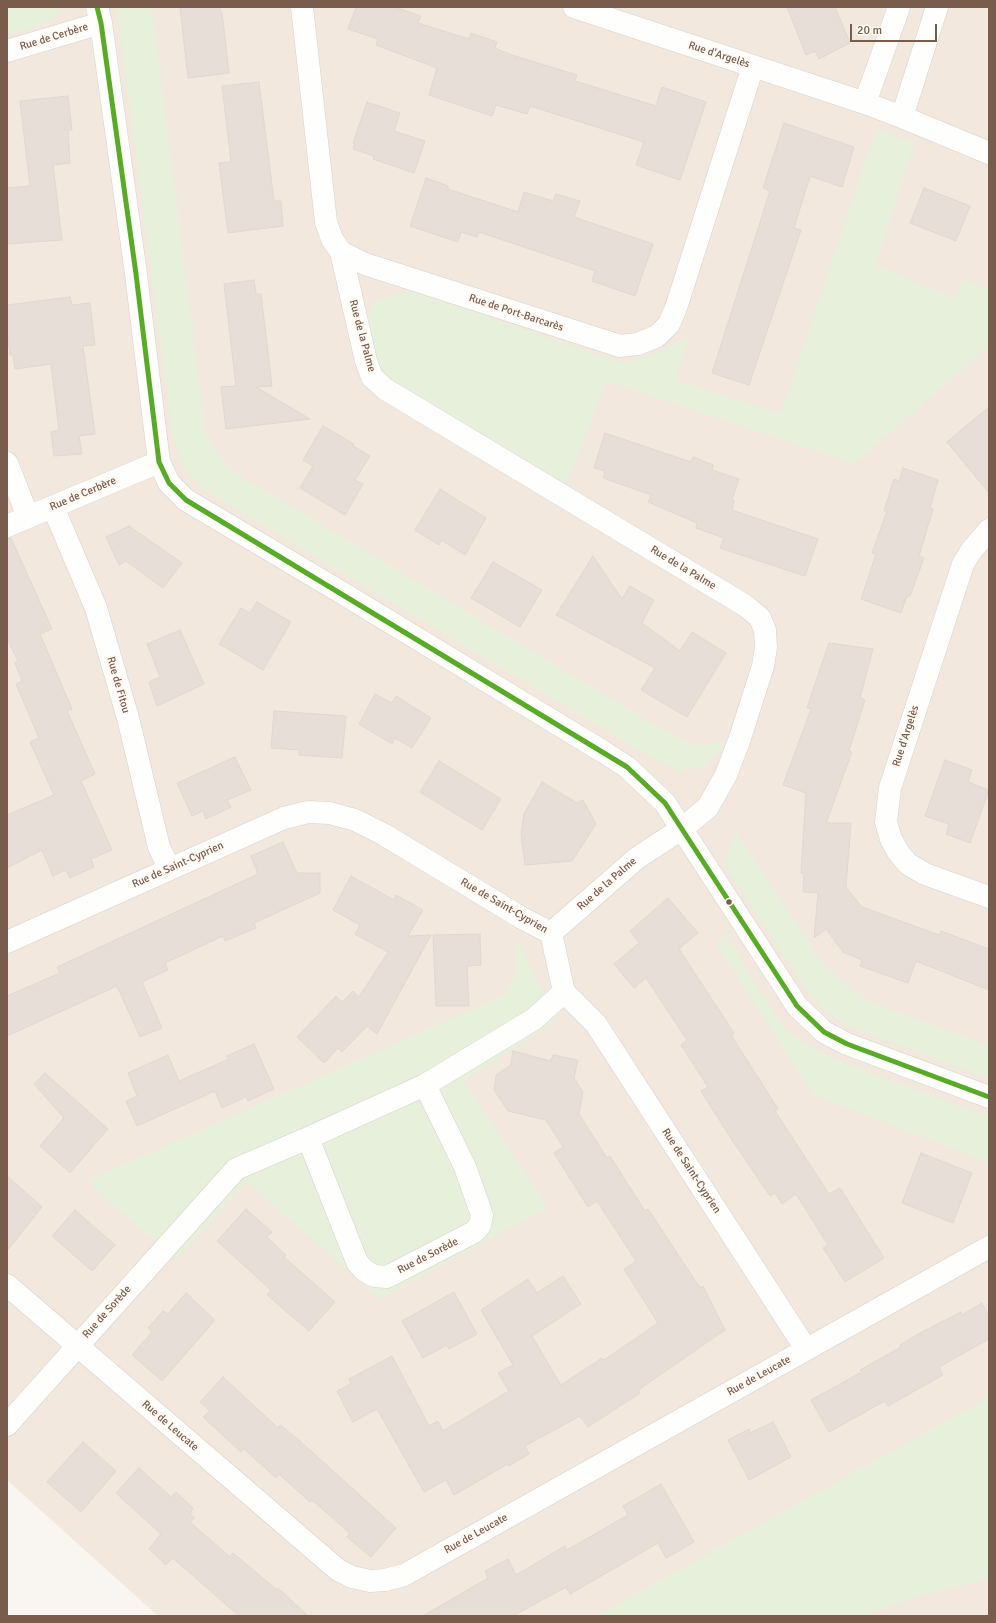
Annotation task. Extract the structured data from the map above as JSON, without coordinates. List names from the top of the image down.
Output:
{
  "streets": {
    "street": [
      "Rue de Cerbère",
      "Rue d'Argelès",
      "Rue de Port-Barcarès",
      "Rue de la Palme",
      "Rue de Fitou",
      "Rue de Saint-Cyprien",
      "Rue de Sorède",
      "Rue de Leucate"
    ]
  },
  "crossings": [
    ["Rue de Cerbère", "Rue de Fitou"],
    ["Rue d'Argelès", "Rue de Port-Barcarès"],
    ["Rue de Port-Barcarès", "Rue de la Palme"],
    ["Rue de la Palme", "Rue de Saint-Cyprien"],
    ["Rue de Fitou", "Rue de Saint-Cyprien"],
    ["Rue de Saint-Cyprien", "Rue de Sorède"],
    ["Rue de Saint-Cyprien", "Rue de Leucate"],
    ["Rue de Sorède", "Rue de Leucate"]
  ],
  "scale_bar": "20 m"
}
